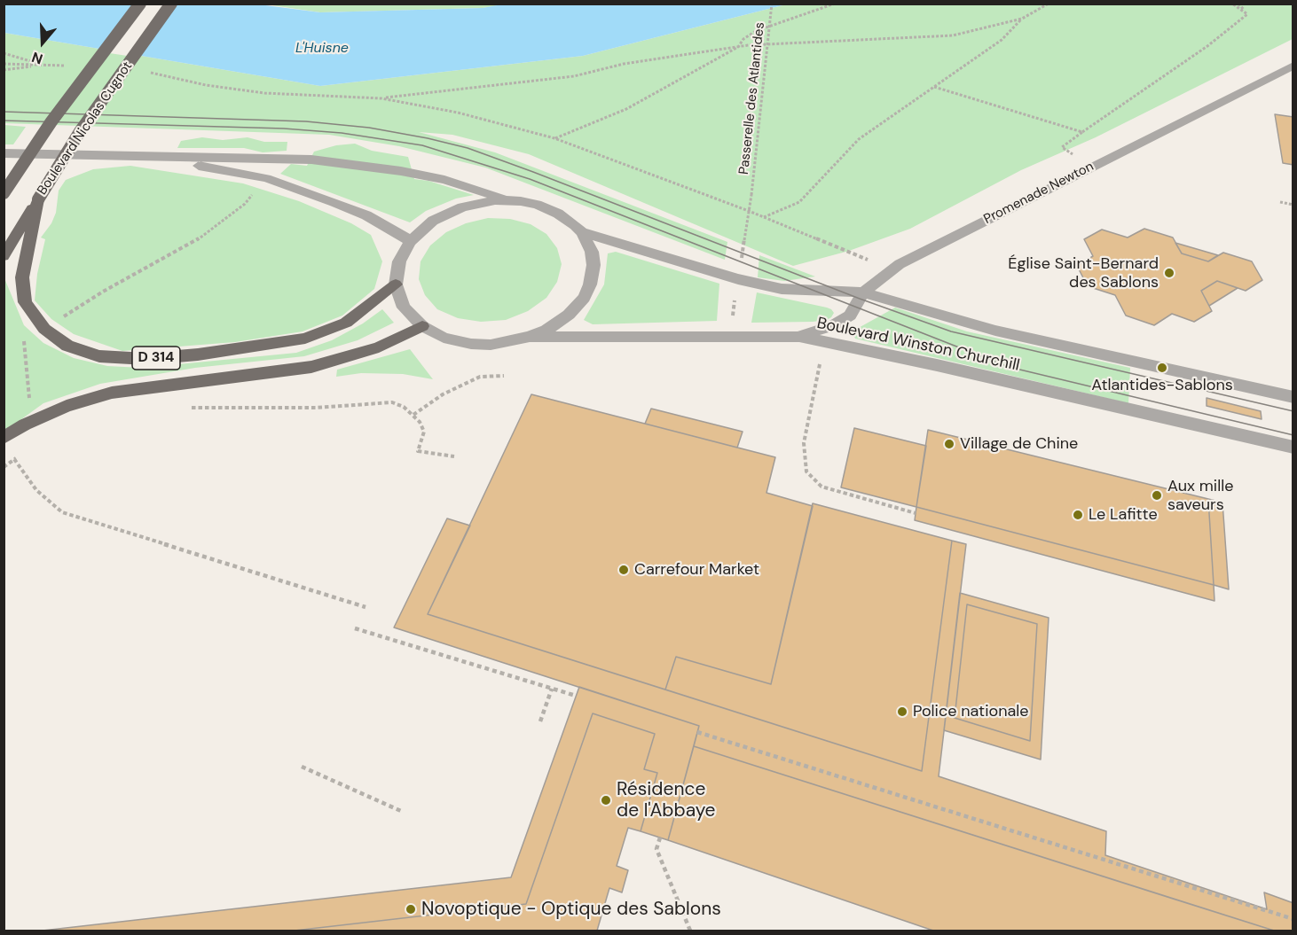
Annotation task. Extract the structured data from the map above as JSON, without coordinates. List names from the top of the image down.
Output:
{
  "streets": {
    "main road": ["Boulevard Nicolas Cugnot", "D 314"],
    "street": ["Promenade Newton", "Boulevard Winston Churchill"],
    "path": ["Passerelle des Atlantides"]
  },
  "crossings": [
    ["Boulevard Nicolas Cugnot", "D 314"],
    ["Promenade Newton", "Boulevard Winston Churchill"],
    ["Boulevard Winston Churchill", "D 314"]
  ],
  "water": ["L'Huisne"],
  "places": [
    "Église Saint-Bernard des Sablons",
    "Atlantides-Sablons",
    "Village de Chine",
    "Aux mille saveurs",
    "Le Lafitte",
    "Carrefour Market",
    "Police nationale",
    "Résidence de l'Abbaye",
    "Novoptique - Optique des Sablons"
  ],
  "north": "bottom"
}
